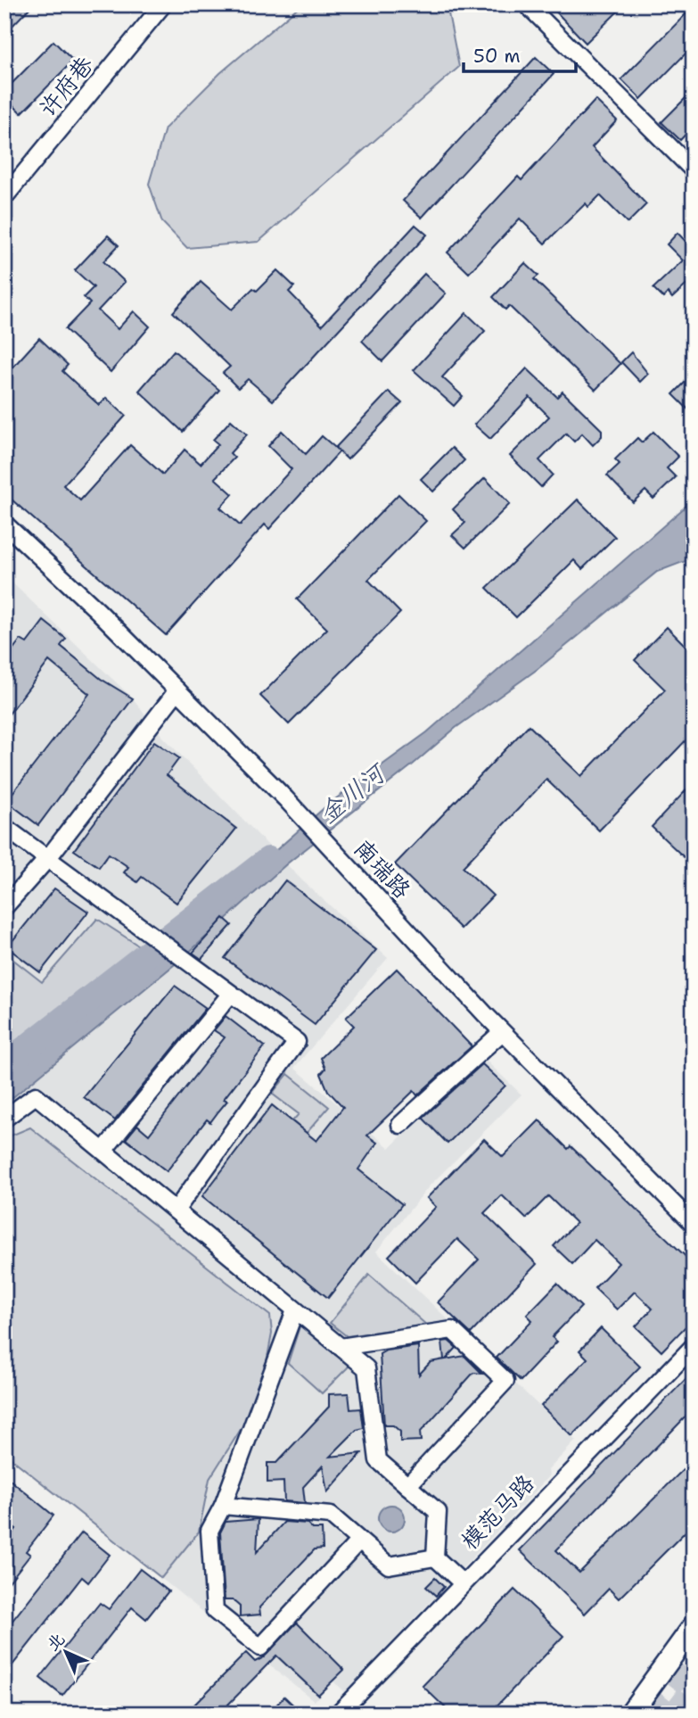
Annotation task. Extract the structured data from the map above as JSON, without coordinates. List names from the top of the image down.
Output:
{
  "streets": {
    "street": ["许府巷", "南瑞路", "模范马路"]
  },
  "water": ["金川河"],
  "scale_bar": "50 m",
  "north": "top left"
}
